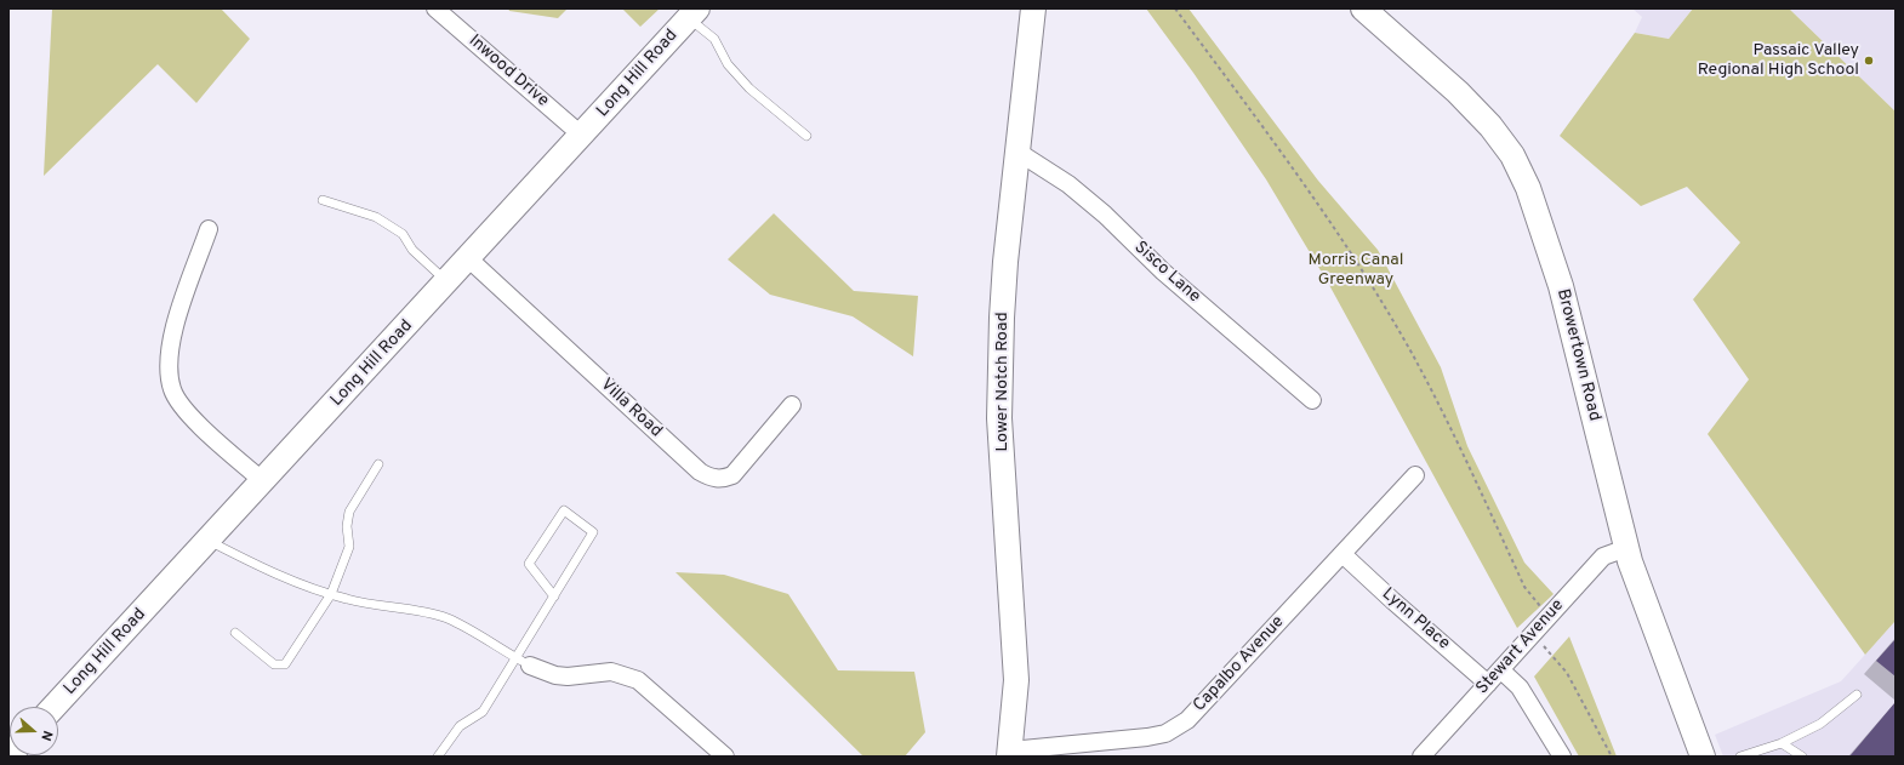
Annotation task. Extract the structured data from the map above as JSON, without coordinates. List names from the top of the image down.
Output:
{
  "streets": {
    "street": [
      "Inwood Drive",
      "Long Hill Road",
      "Sisco Lane",
      "Browertown Road",
      "Lower Notch Road",
      "Villa Road",
      "Lynn Place",
      "Stewart Avenue",
      "Capalbo Avenue"
    ]
  },
  "crossings": [
    ["Inwood Drive", "Long Hill Road"],
    ["Long Hill Road", "Villa Road"],
    ["Sisco Lane", "Lower Notch Road"],
    ["Browertown Road", "Stewart Avenue"],
    ["Lower Notch Road", "Capalbo Avenue"],
    ["Lynn Place", "Stewart Avenue"],
    ["Lynn Place", "Capalbo Avenue"]
  ],
  "parks": ["Morris Canal Greenway"],
  "places": ["Passaic Valley Regional High School"],
  "north": "right"
}
